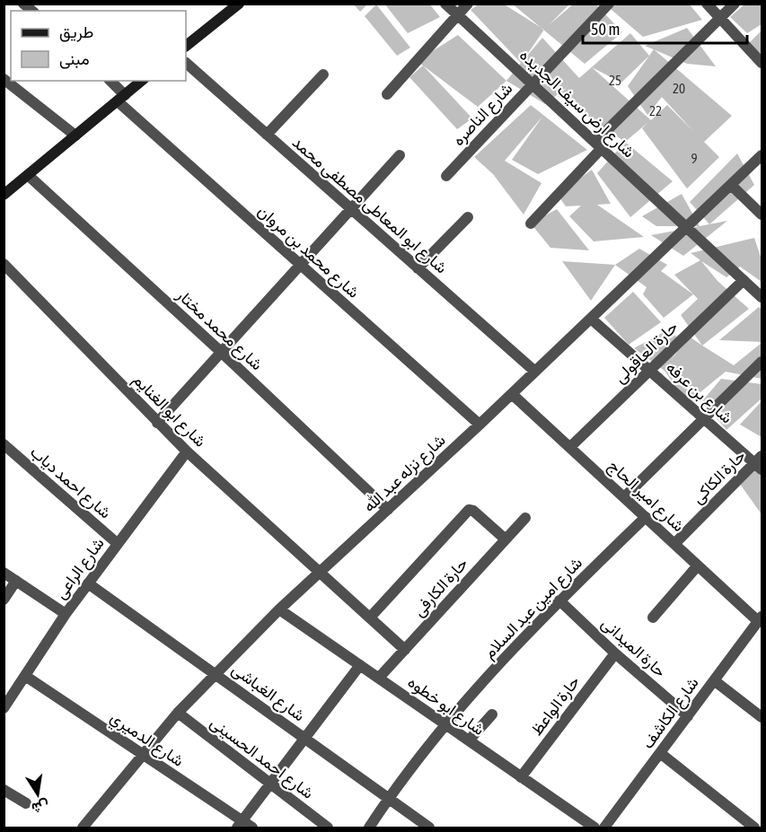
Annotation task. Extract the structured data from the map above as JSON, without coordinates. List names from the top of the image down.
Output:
{
  "streets": {
    "street": [
      "شارع ارض سيف الجديده",
      "شارع الناصره",
      "شارع ابو المعاطى مصطفى محمد",
      "شارع محمد بن مروان",
      "شارع محمد مختار",
      "حارة العاقولى",
      "شارع بن عرفه",
      "شارع ابو الغنايم",
      "شارع نزله عبد الله",
      "حارة الكاكى",
      "شارع احمد دياب",
      "شارع امير الحاج",
      "شارع الراعى",
      "حارة الكارفى",
      "شارع امين عبد السلام",
      "حارة الميدانى",
      "شارع الغباشى",
      "شارع ابو خطوه",
      "حارة الواعظ",
      "شارع الكاشف",
      "شارع الدميري",
      "شارع احمد الحسينى"
    ]
  },
  "crossings": [
    ["شارع ارض سيف الجديده", "شارع الناصره"],
    ["شارع ارض سيف الجديده", "حارة العاقولى"],
    ["شارع ارض سيف الجديده", "شارع نزله عبد الله"],
    ["شارع ابو المعاطى مصطفى محمد", "شارع نزله عبد الله"],
    ["شارع محمد بن مروان", "شارع نزله عبد الله"],
    ["شارع محمد مختار", "شارع نزله عبد الله"],
    ["حارة العاقولى", "شارع بن عرفه"],
    ["حارة العاقولى", "شارع امير الحاج"],
    ["شارع بن عرفه", "شارع نزله عبد الله"],
    ["شارع بن عرفه", "حارة الكاكى"],
    ["شارع ابو الغنايم", "شارع نزله عبد الله"],
    ["شارع ابو الغنايم", "شارع الراعى"],
    ["شارع ابو الغنايم", "حارة الكارفى"],
    ["شارع نزله عبد الله", "شارع امير الحاج"],
    ["شارع نزله عبد الله", "شارع الغباشى"],
    ["شارع نزله عبد الله", "شارع ابو خطوه"],
    ["شارع نزله عبد الله", "شارع الدميري"],
    ["شارع نزله عبد الله", "شارع احمد الحسينى"],
    ["حارة الكاكى", "شارع امير الحاج"],
    ["شارع احمد دياب", "شارع الراعى"],
    ["شارع امير الحاج", "شارع امين عبد السلام"],
    ["شارع امير الحاج", "شارع الكاشف"],
    ["شارع الراعى", "شارع الغباشى"],
    ["شارع الراعى", "شارع الدميري"],
    ["حارة الكارفى", "شارع ابو خطوه"],
    ["شارع امين عبد السلام", "حارة الميدانى"],
    ["شارع امين عبد السلام", "شارع الغباشى"],
    ["شارع امين عبد السلام", "شارع ابو خطوه"],
    ["حارة الميدانى", "حارة الواعظ"],
    ["حارة الميدانى", "شارع الكاشف"],
    ["شارع ابو خطوه", "حارة الواعظ"]
  ],
  "house_numbers": [
    "25",
    "20",
    "22",
    "9"
  ],
  "legend": ["طريق", "مبنى"],
  "scale_bar": "50 m",
  "north": "bottom"
}
